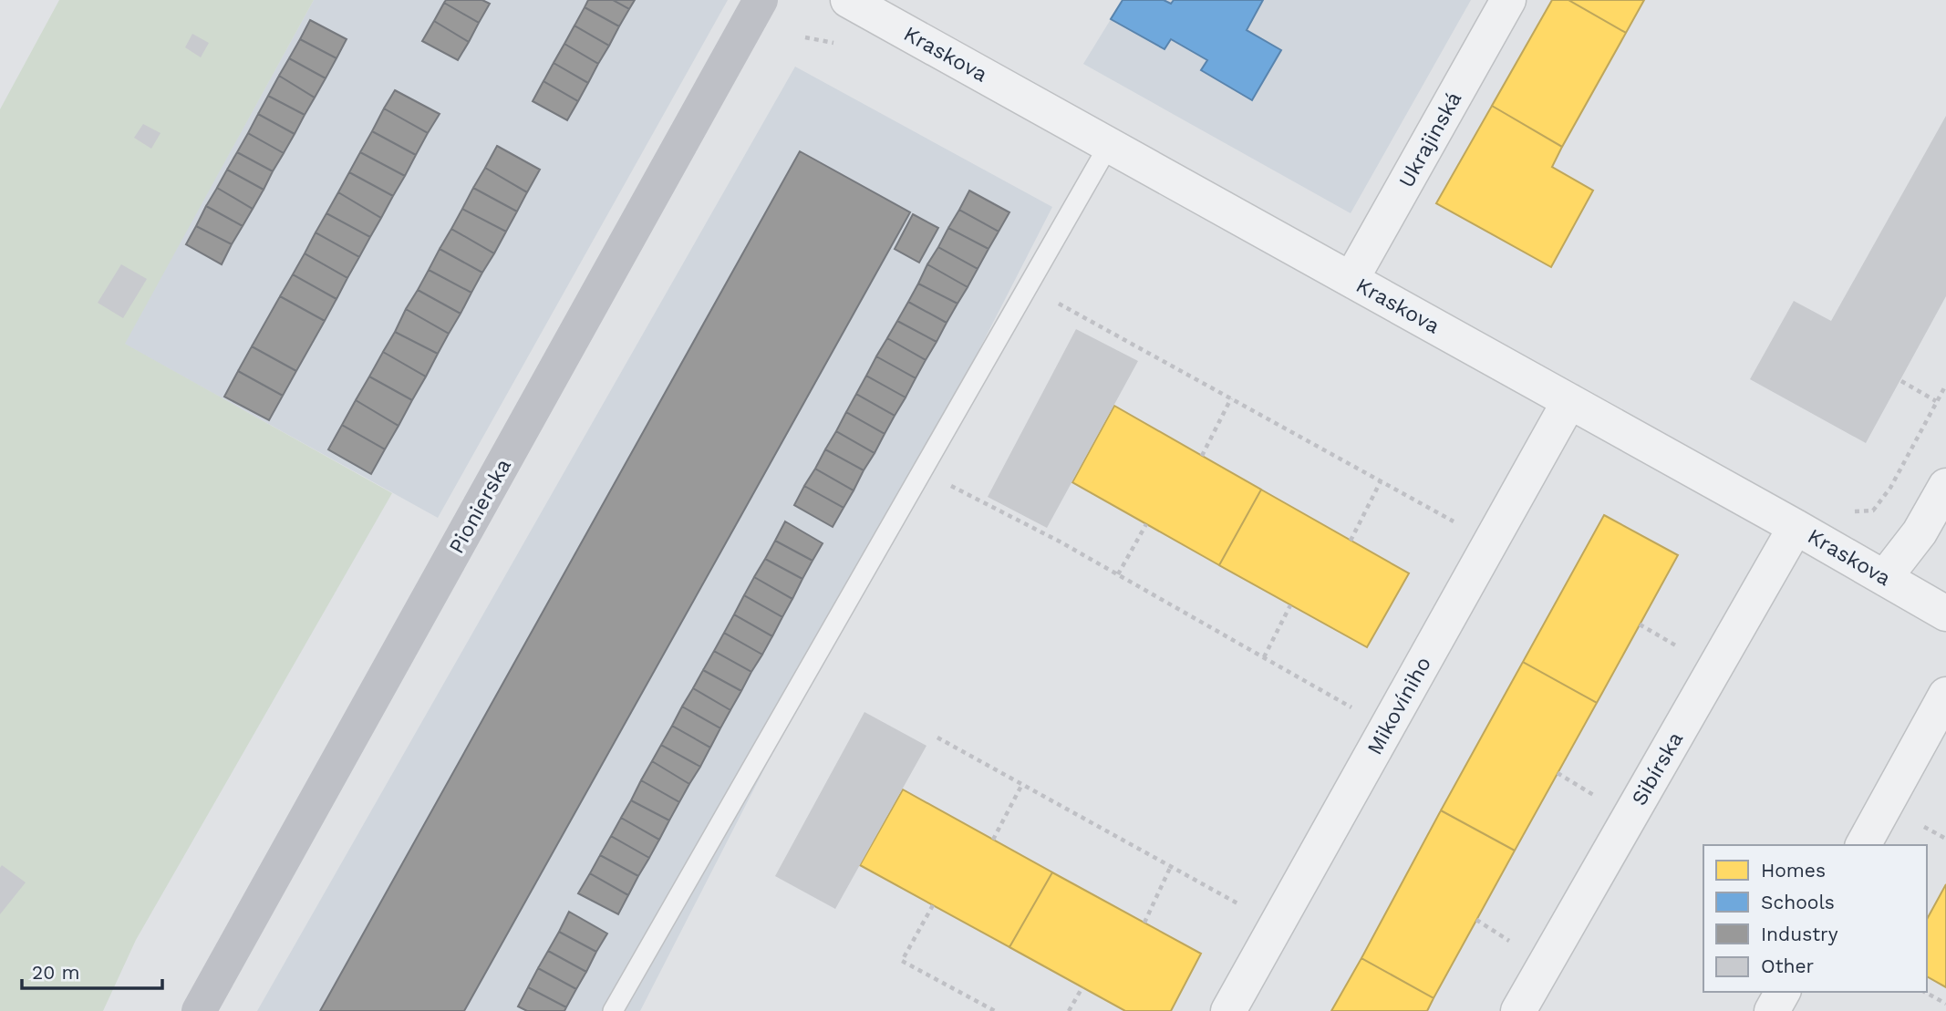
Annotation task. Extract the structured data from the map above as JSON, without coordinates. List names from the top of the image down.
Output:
{
  "streets": {
    "street": [
      "Kraskova",
      "Ukrajinská",
      "Pionierska",
      "Mikovíniho",
      "Sibírska"
    ]
  },
  "crossings": [
    ["Kraskova", "Ukrajinská"],
    ["Kraskova", "Mikovíniho"],
    ["Kraskova", "Sibírska"]
  ],
  "legend": [
    "Homes",
    "Schools",
    "Industry",
    "Other"
  ],
  "scale_bar": "20 m"
}
